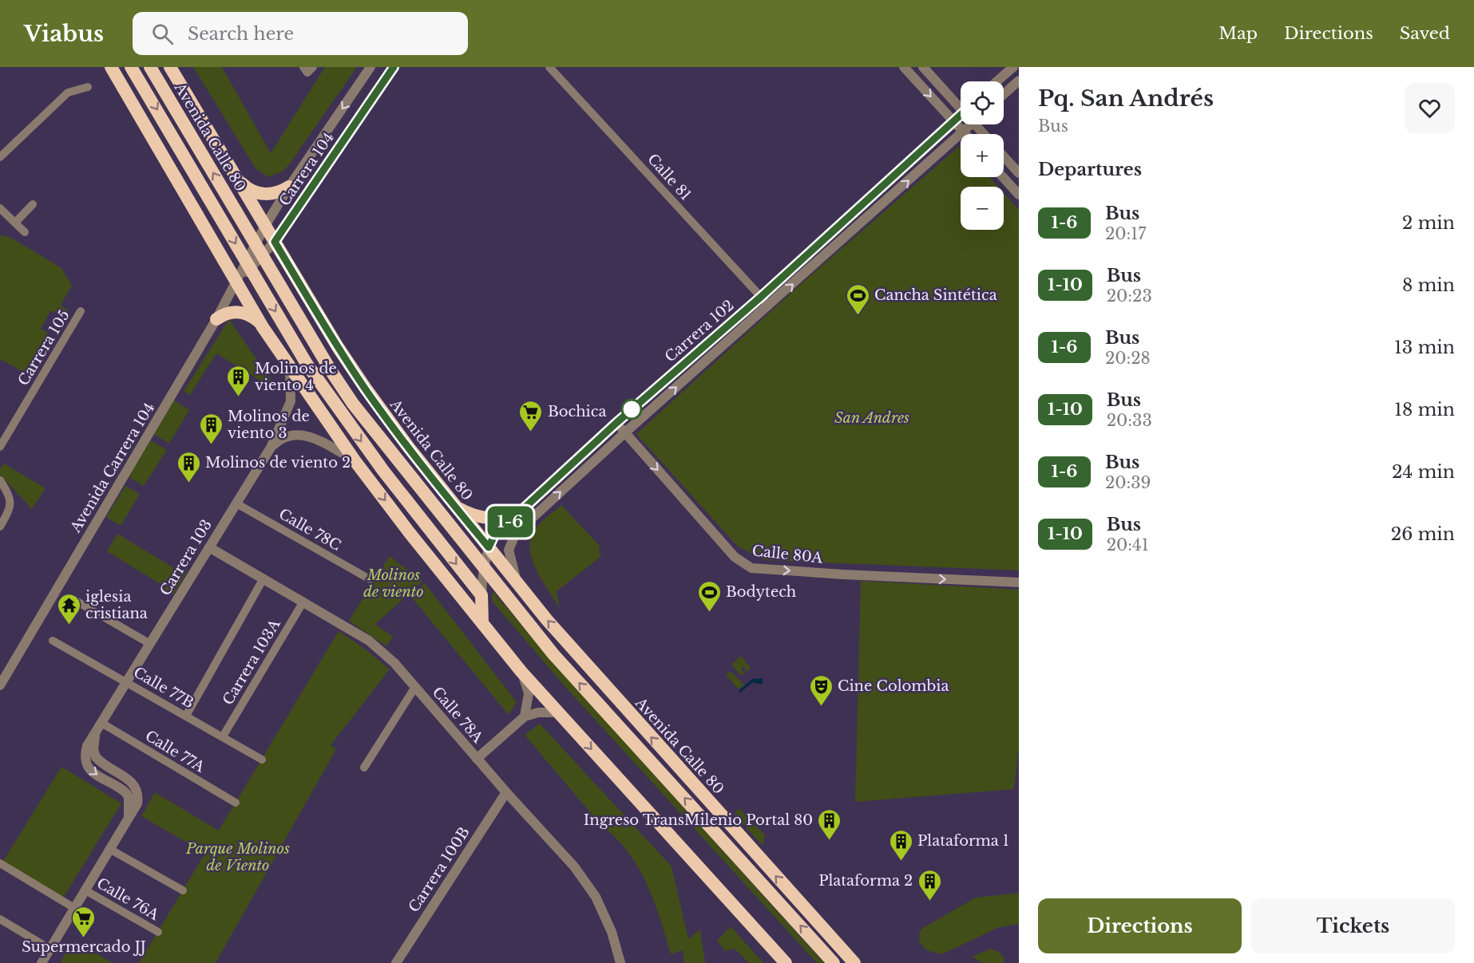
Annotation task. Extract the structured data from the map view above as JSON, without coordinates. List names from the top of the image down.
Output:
{
  "streets": {
    "highway": ["Avenida Calle 80"],
    "street": [
      "Carrera 104",
      "Calle 81",
      "Carrera 102",
      "Carrera 105",
      "Avenida Carrera 104",
      "Calle 78C",
      "Calle 80A",
      "Carrera 103",
      "Carrera 103A",
      "Calle 77B",
      "Calle 78A",
      "Calle 77A",
      "Carrera 100B",
      "Calle 76A"
    ]
  },
  "crossings": [
    ["Avenida Calle 80", "Carrera 104"],
    ["Avenida Calle 80", "Carrera 102"],
    ["Carrera 104", "Avenida Carrera 104"],
    ["Calle 81", "Carrera 102"],
    ["Carrera 102", "Calle 80A"],
    ["Calle 78C", "Carrera 103"],
    ["Carrera 103", "Calle 77B"],
    ["Carrera 103", "Calle 78A"],
    ["Carrera 103", "Calle 77A"],
    ["Carrera 103A", "Calle 77B"],
    ["Carrera 103A", "Calle 78A"],
    ["Calle 78A", "Carrera 100B"]
  ],
  "one_way": ["Calle 80A"],
  "parks": ["San Andres", "Molinos de viento", "Parque Molinos de Viento"],
  "places": {
    "sports": ["Cancha Sintética", "Bodytech"],
    "building": [
      "Molinos de viento 4",
      "Molinos de viento 3",
      "Molinos de viento 2",
      "Ingreso TransMilenio Portal 80",
      "Plataforma 1",
      "Plataforma 2"
    ],
    "supermarket": ["Bochica", "Supermercado JJ"],
    "temple": ["iglesia cristiana"],
    "theatre": ["Cine Colombia"]
  },
  "lines": ["bus line 1-6"],
  "page": {
    "header": "Viabus",
    "search": "Search here",
    "nav": ["Map", "Directions", "Saved"],
    "on_map": "1-6",
    "heading": [
      ["Pq. San Andrés", "Bus"],
      "Departures"
    ],
    "map_buttons": ["+", "−"],
    "list": [
      {
        "mark": "1-6",
        "name": "Bus",
        "note": "20:17",
        "value": "2 min"
      },
      {
        "mark": "1-10",
        "name": "Bus",
        "note": "20:23",
        "value": "8 min"
      },
      {
        "mark": "1-6",
        "name": "Bus",
        "note": "20:28",
        "value": "13 min"
      },
      {
        "mark": "1-10",
        "name": "Bus",
        "note": "20:33",
        "value": "18 min"
      },
      {
        "mark": "1-6",
        "name": "Bus",
        "note": "20:39",
        "value": "24 min"
      },
      {
        "mark": "1-10",
        "name": "Bus",
        "note": "20:41",
        "value": "26 min"
      }
    ],
    "buttons": ["Directions", "Tickets"]
  }
}
